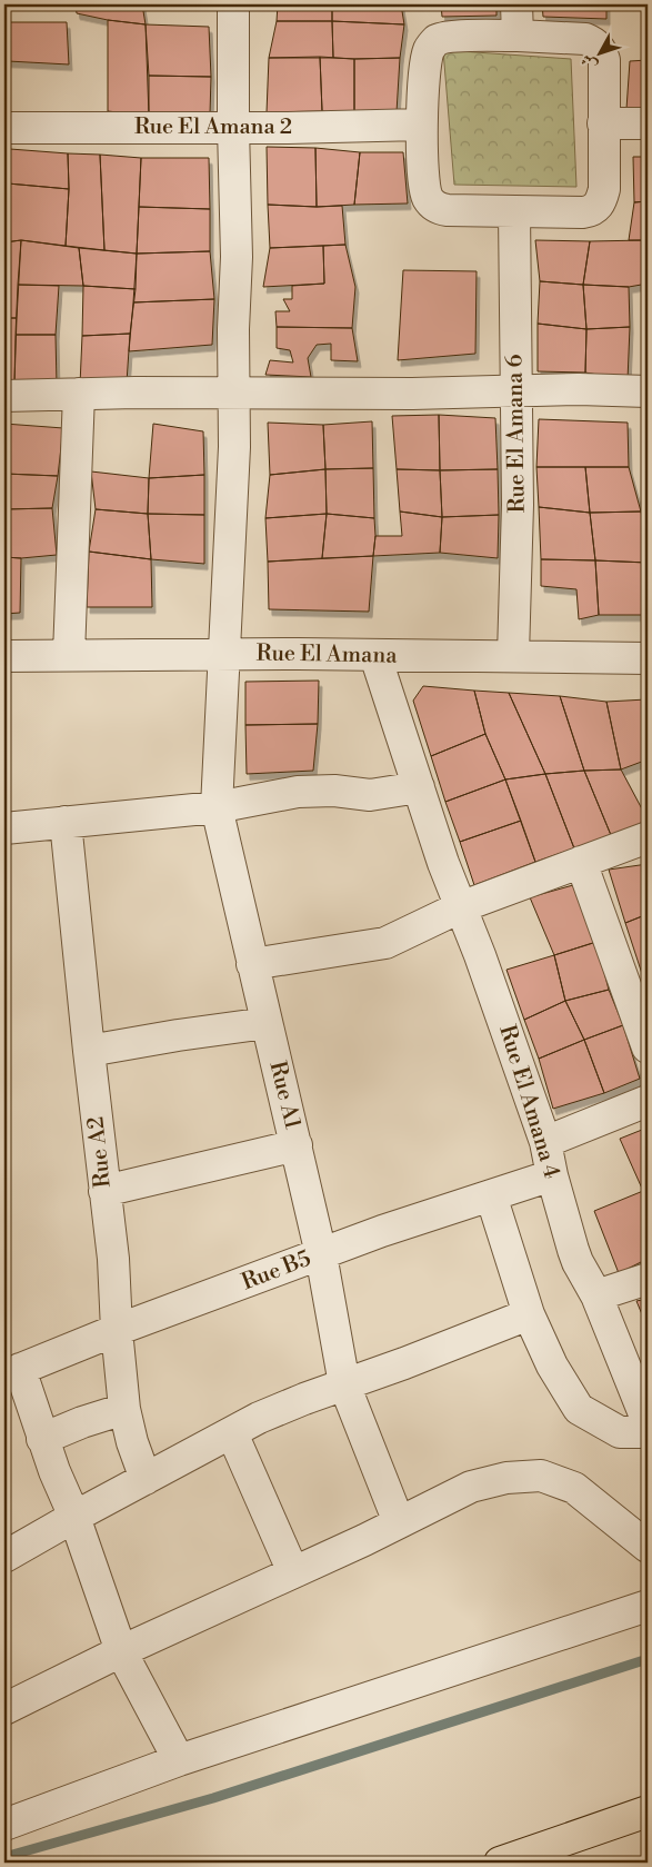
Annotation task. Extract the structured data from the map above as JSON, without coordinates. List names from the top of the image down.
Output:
{
  "streets": {
    "street": [
      "Rue El Amana 2",
      "Rue El Amana 6",
      "Rue El Amana",
      "Rue A1",
      "Rue El Amana 4",
      "Rue A2",
      "Rue B5"
    ]
  },
  "crossings": [
    ["Rue El Amana 2", "Rue A1"],
    ["Rue El Amana 6", "Rue El Amana"],
    ["Rue El Amana", "Rue A1"],
    ["Rue El Amana", "Rue El Amana 4"],
    ["Rue A1", "Rue B5"],
    ["Rue El Amana 4", "Rue B5"],
    ["Rue A2", "Rue B5"]
  ],
  "north": "bottom left"
}
